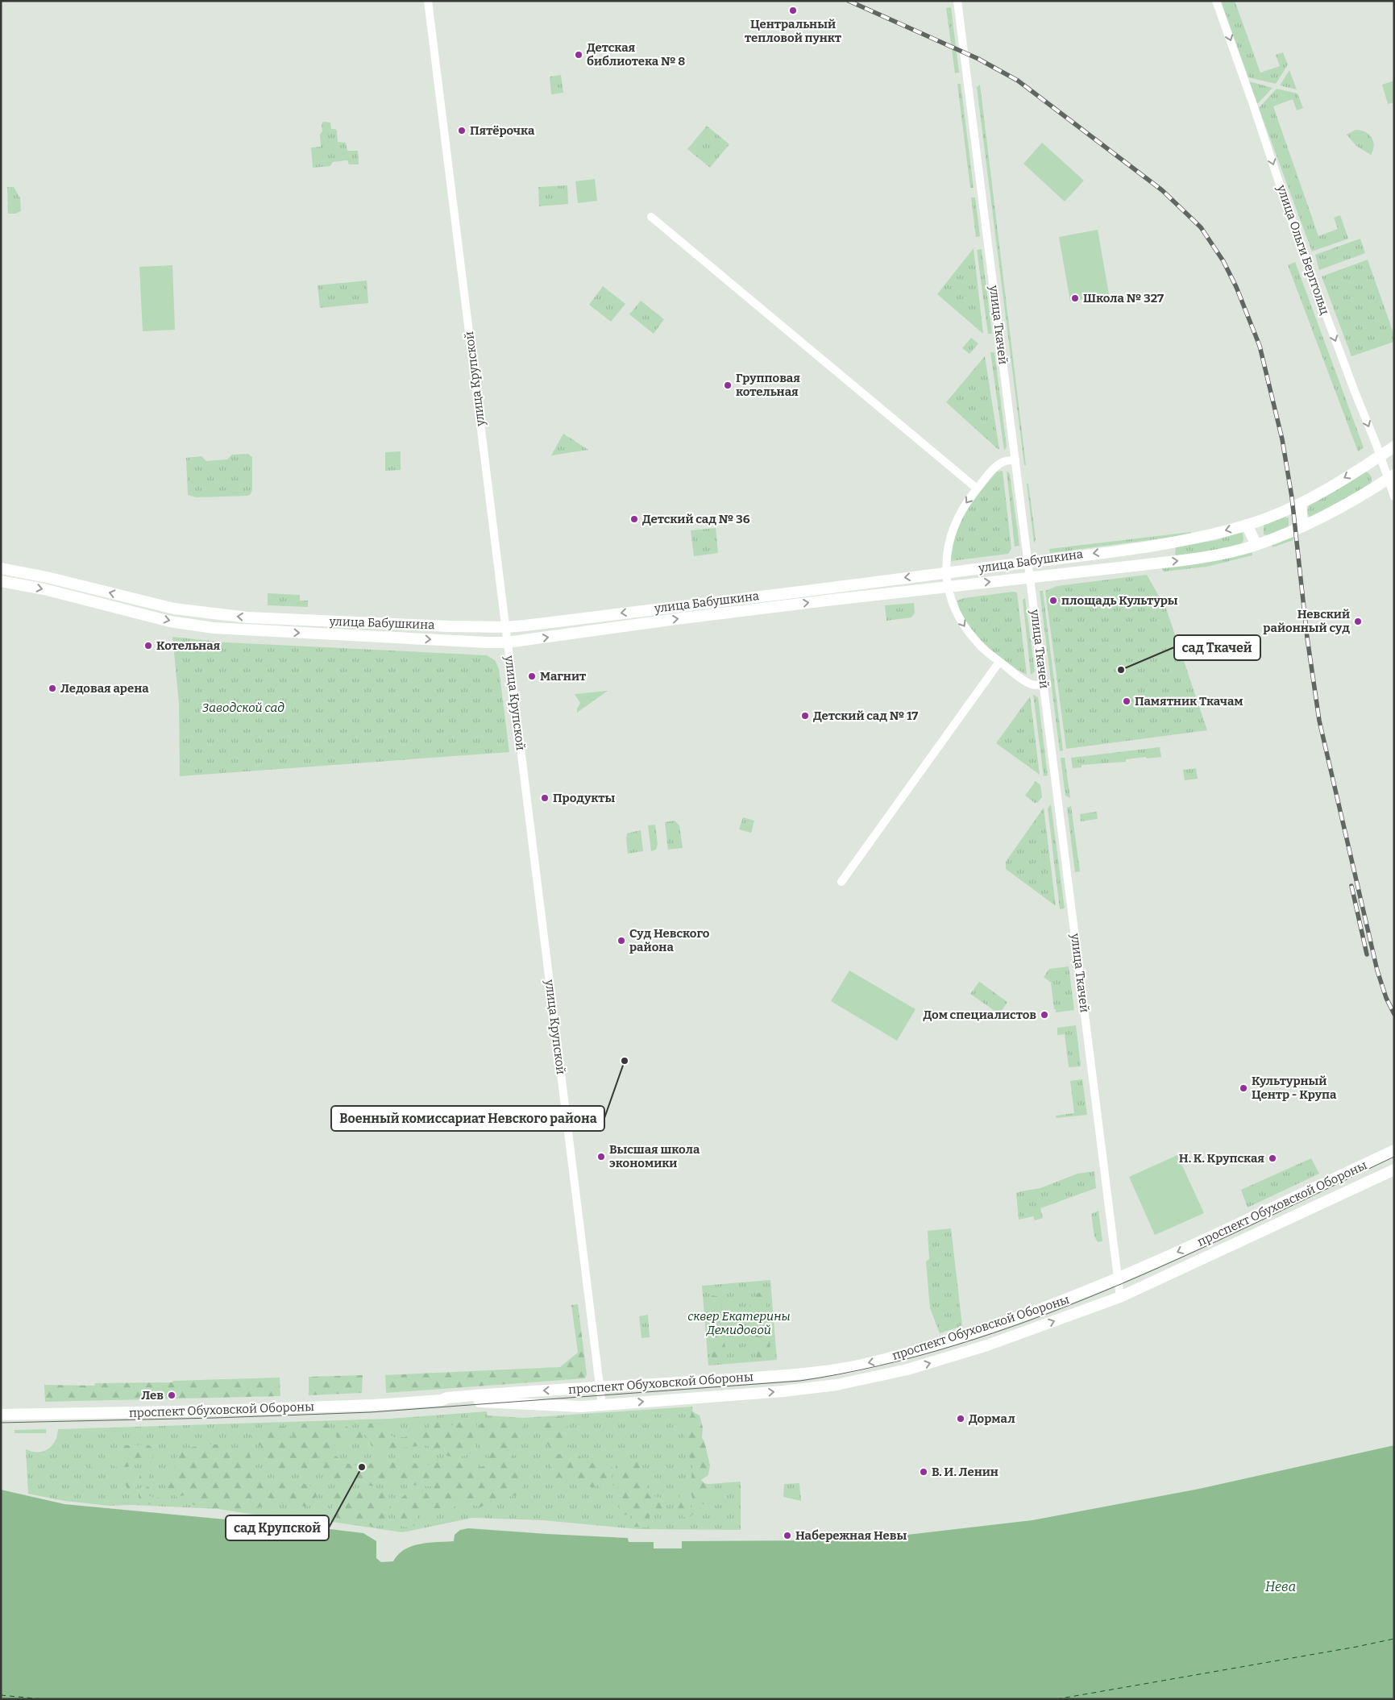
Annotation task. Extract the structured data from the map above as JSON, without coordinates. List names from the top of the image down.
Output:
{
  "streets": {
    "street": [
      "улица Ольги Берггольц",
      "улица Ткачей",
      "улица Крупской",
      "улица Бабушкина",
      "проспект Обуховской Обороны"
    ]
  },
  "crossings": [
    ["улица Ольги Берггольц", "улица Бабушкина"],
    ["улица Ткачей", "улица Бабушкина"],
    ["улица Ткачей", "проспект Обуховской Обороны"],
    ["улица Крупской", "улица Бабушкина"],
    ["улица Крупской", "проспект Обуховской Обороны"]
  ],
  "one_way": ["улица Ольги Берггольц"],
  "water": ["Нева"],
  "parks": ["Заводской сад", "сквер Екатерины Демидовой"],
  "places": [
    "Центральный тепловой пункт",
    "Детская библиотека № 8",
    "Пятёрочка",
    "Школа № 327",
    "Групповая котельная",
    "Детский сад № 36",
    "площадь Культуры",
    "Невский районный суд",
    "Котельная",
    "сад Ткачей",
    "Магнит",
    "Ледовая арена",
    "Памятник Ткачам",
    "Детский сад № 17",
    "Продукты",
    "Суд Невского района",
    "Дом специалистов",
    "Военный комиссариат Невского района",
    "Культурный Центр - Крупа",
    "Высшая школа экономики",
    "Н. К. Крупская",
    "Лев",
    "Дормал",
    "сад Крупской",
    "В. И. Ленин",
    "Набережная Невы"
  ]
}
